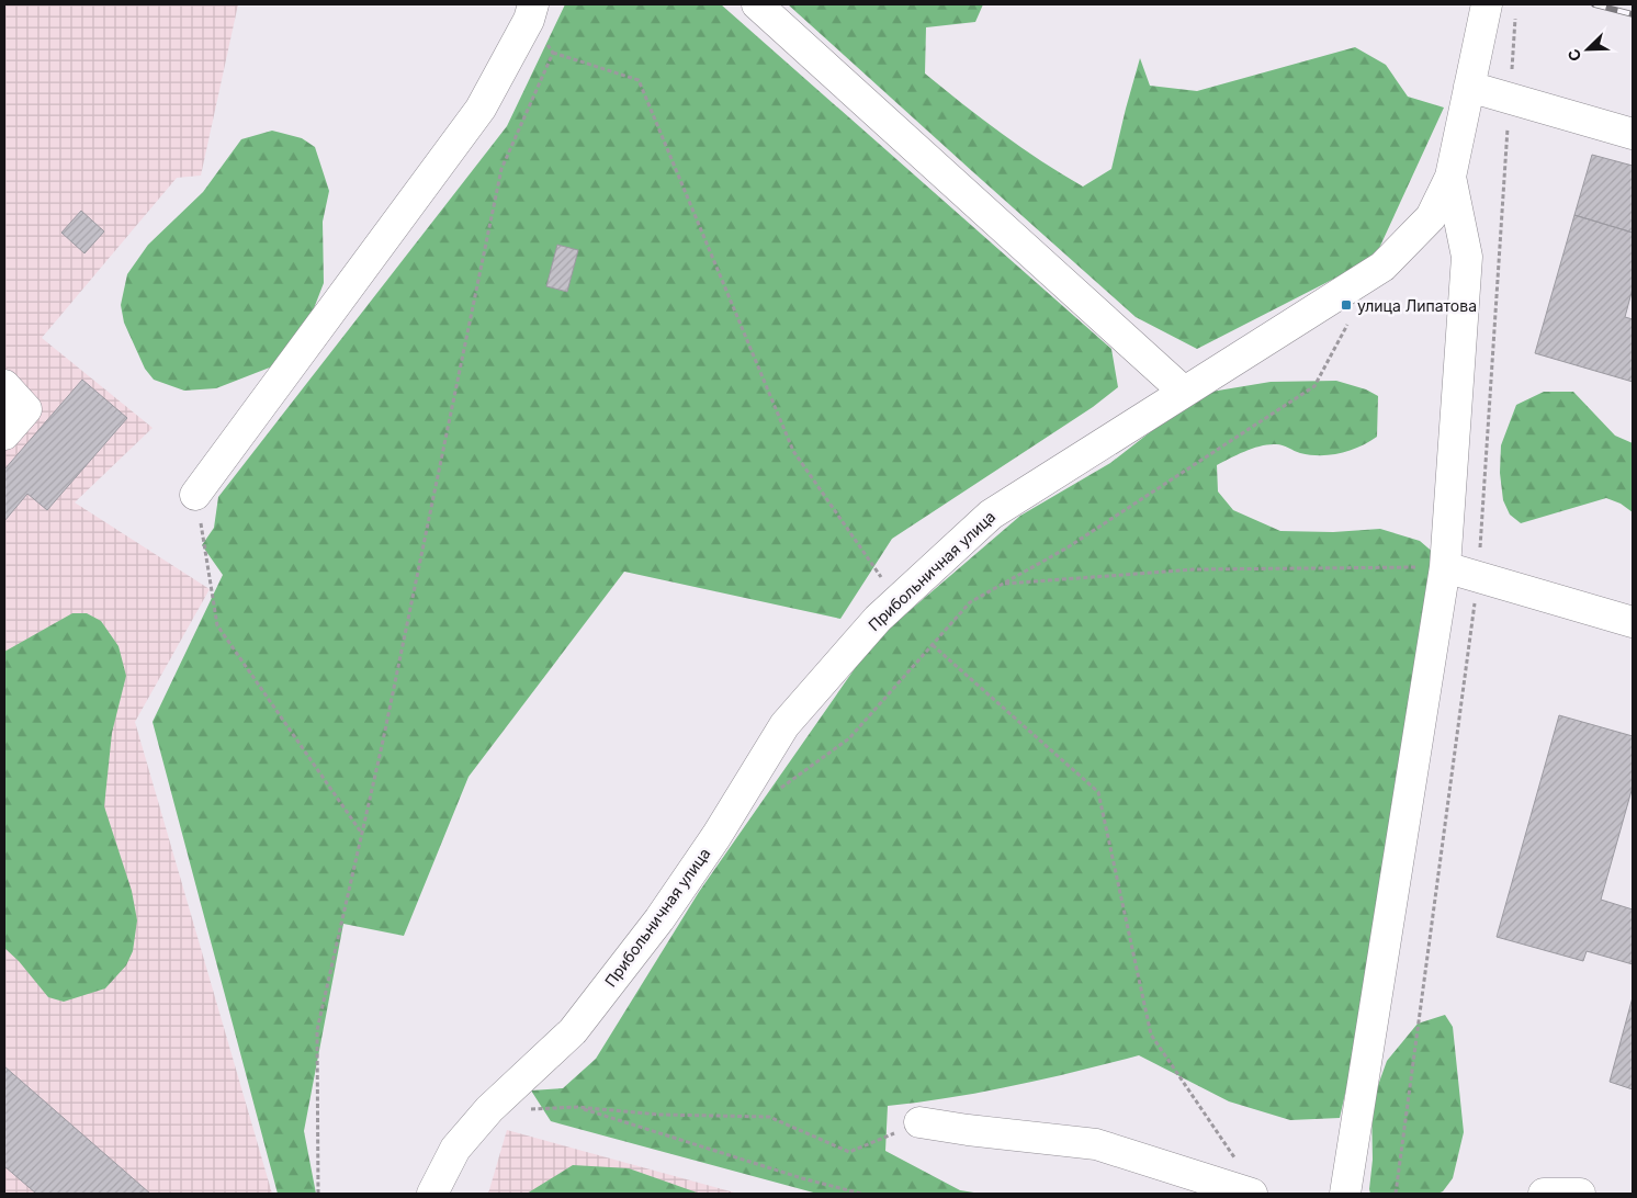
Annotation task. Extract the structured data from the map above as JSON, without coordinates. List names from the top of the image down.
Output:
{
  "streets": {
    "street": ["Прибольничная улица"]
  },
  "places": {
    "transit": ["улица Липатова"]
  },
  "north": "bottom left"
}
